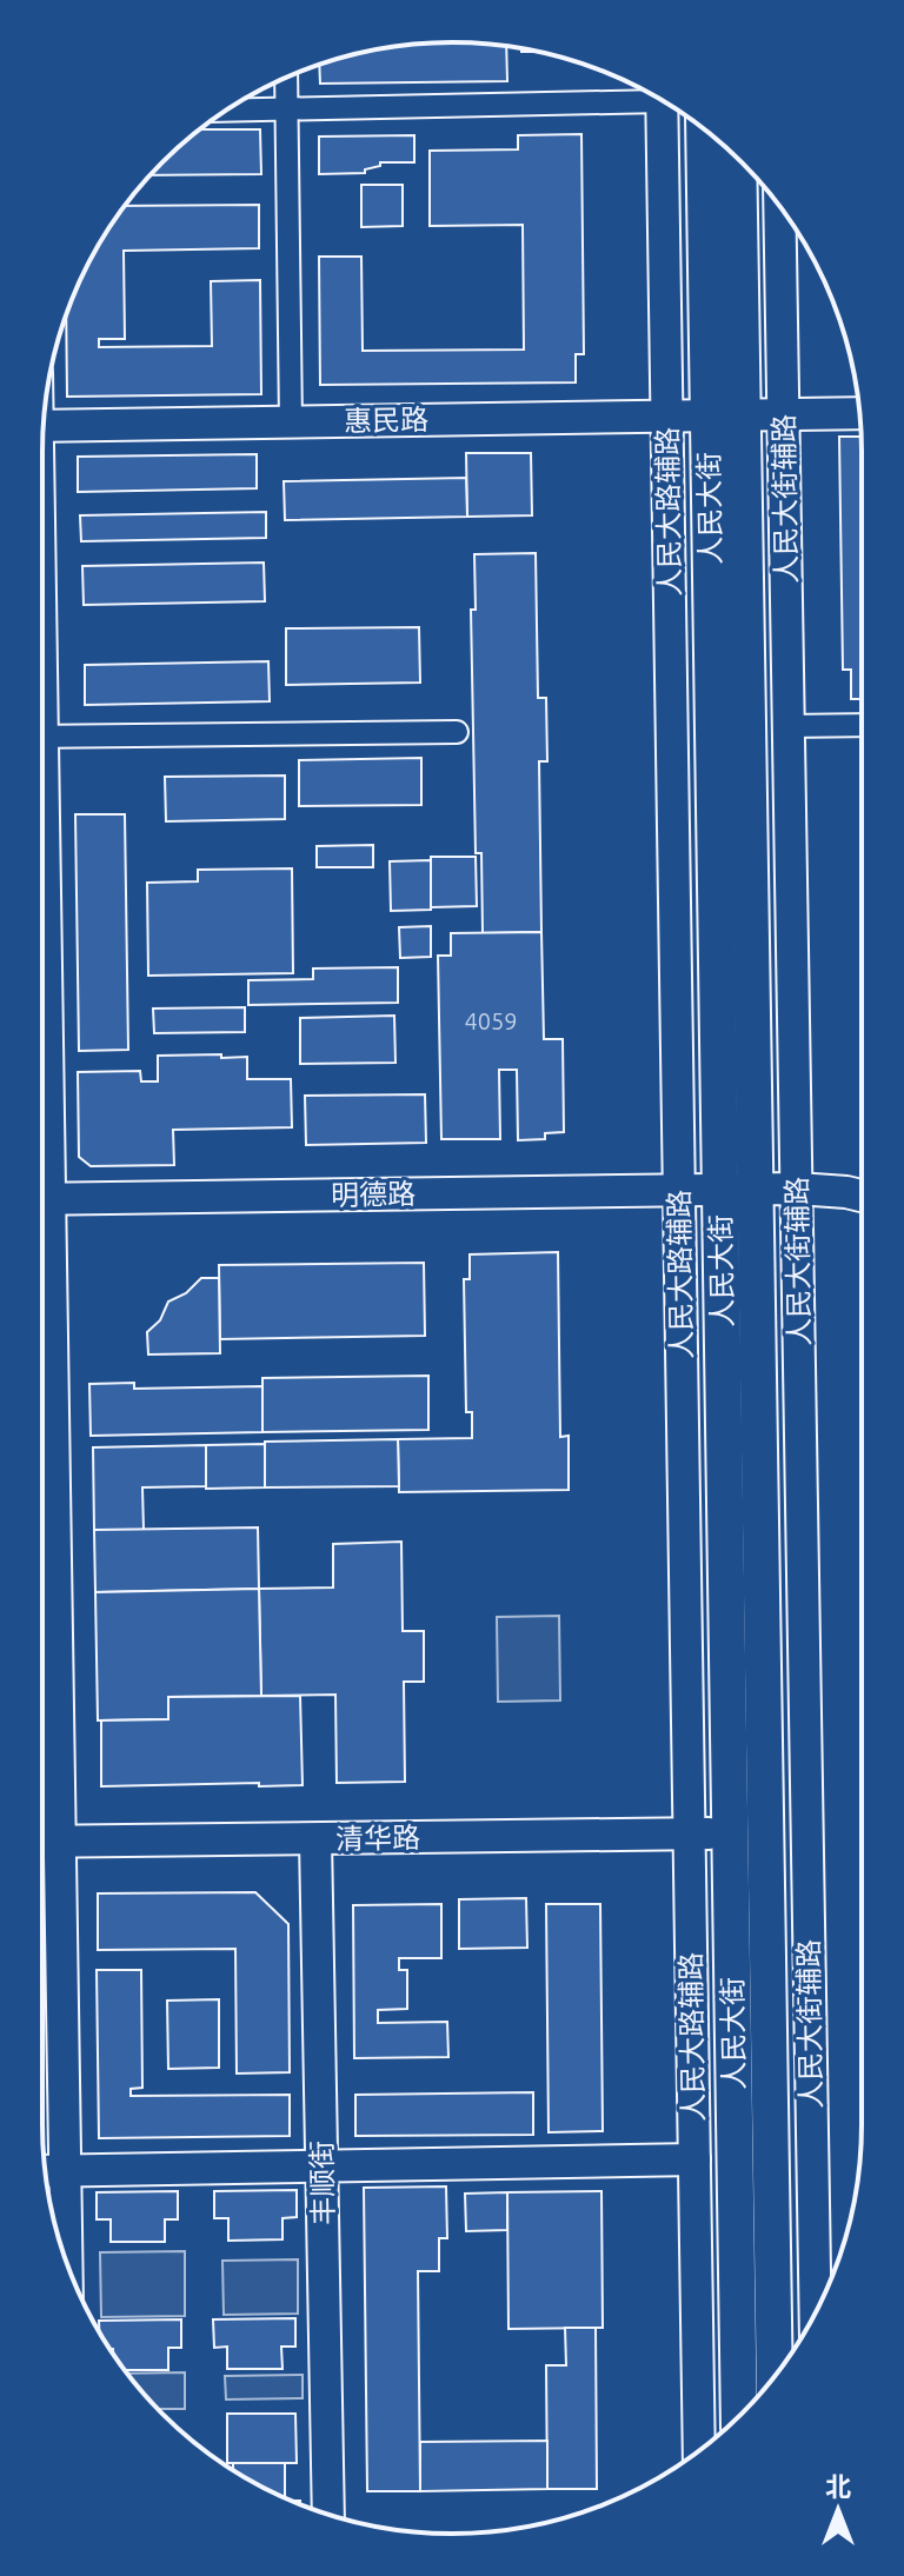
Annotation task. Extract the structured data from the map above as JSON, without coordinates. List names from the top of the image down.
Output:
{
  "streets": {
    "main road": ["人民大街"],
    "street": [
      "惠民路",
      "人民大街辅路",
      "人民大路辅路",
      "明德路",
      "清华路",
      "丰顺街"
    ]
  },
  "crossings": [
    ["惠民路", "人民大街辅路"],
    ["惠民路", "人民大街"],
    ["惠民路", "人民大路辅路"],
    ["人民大街辅路", "明德路"],
    ["人民大街", "明德路"],
    ["人民大街", "清华路"],
    ["人民大路辅路", "明德路"],
    ["人民大路辅路", "清华路"],
    ["清华路", "丰顺街"]
  ],
  "house_numbers": ["4059"],
  "north": "top"
}
